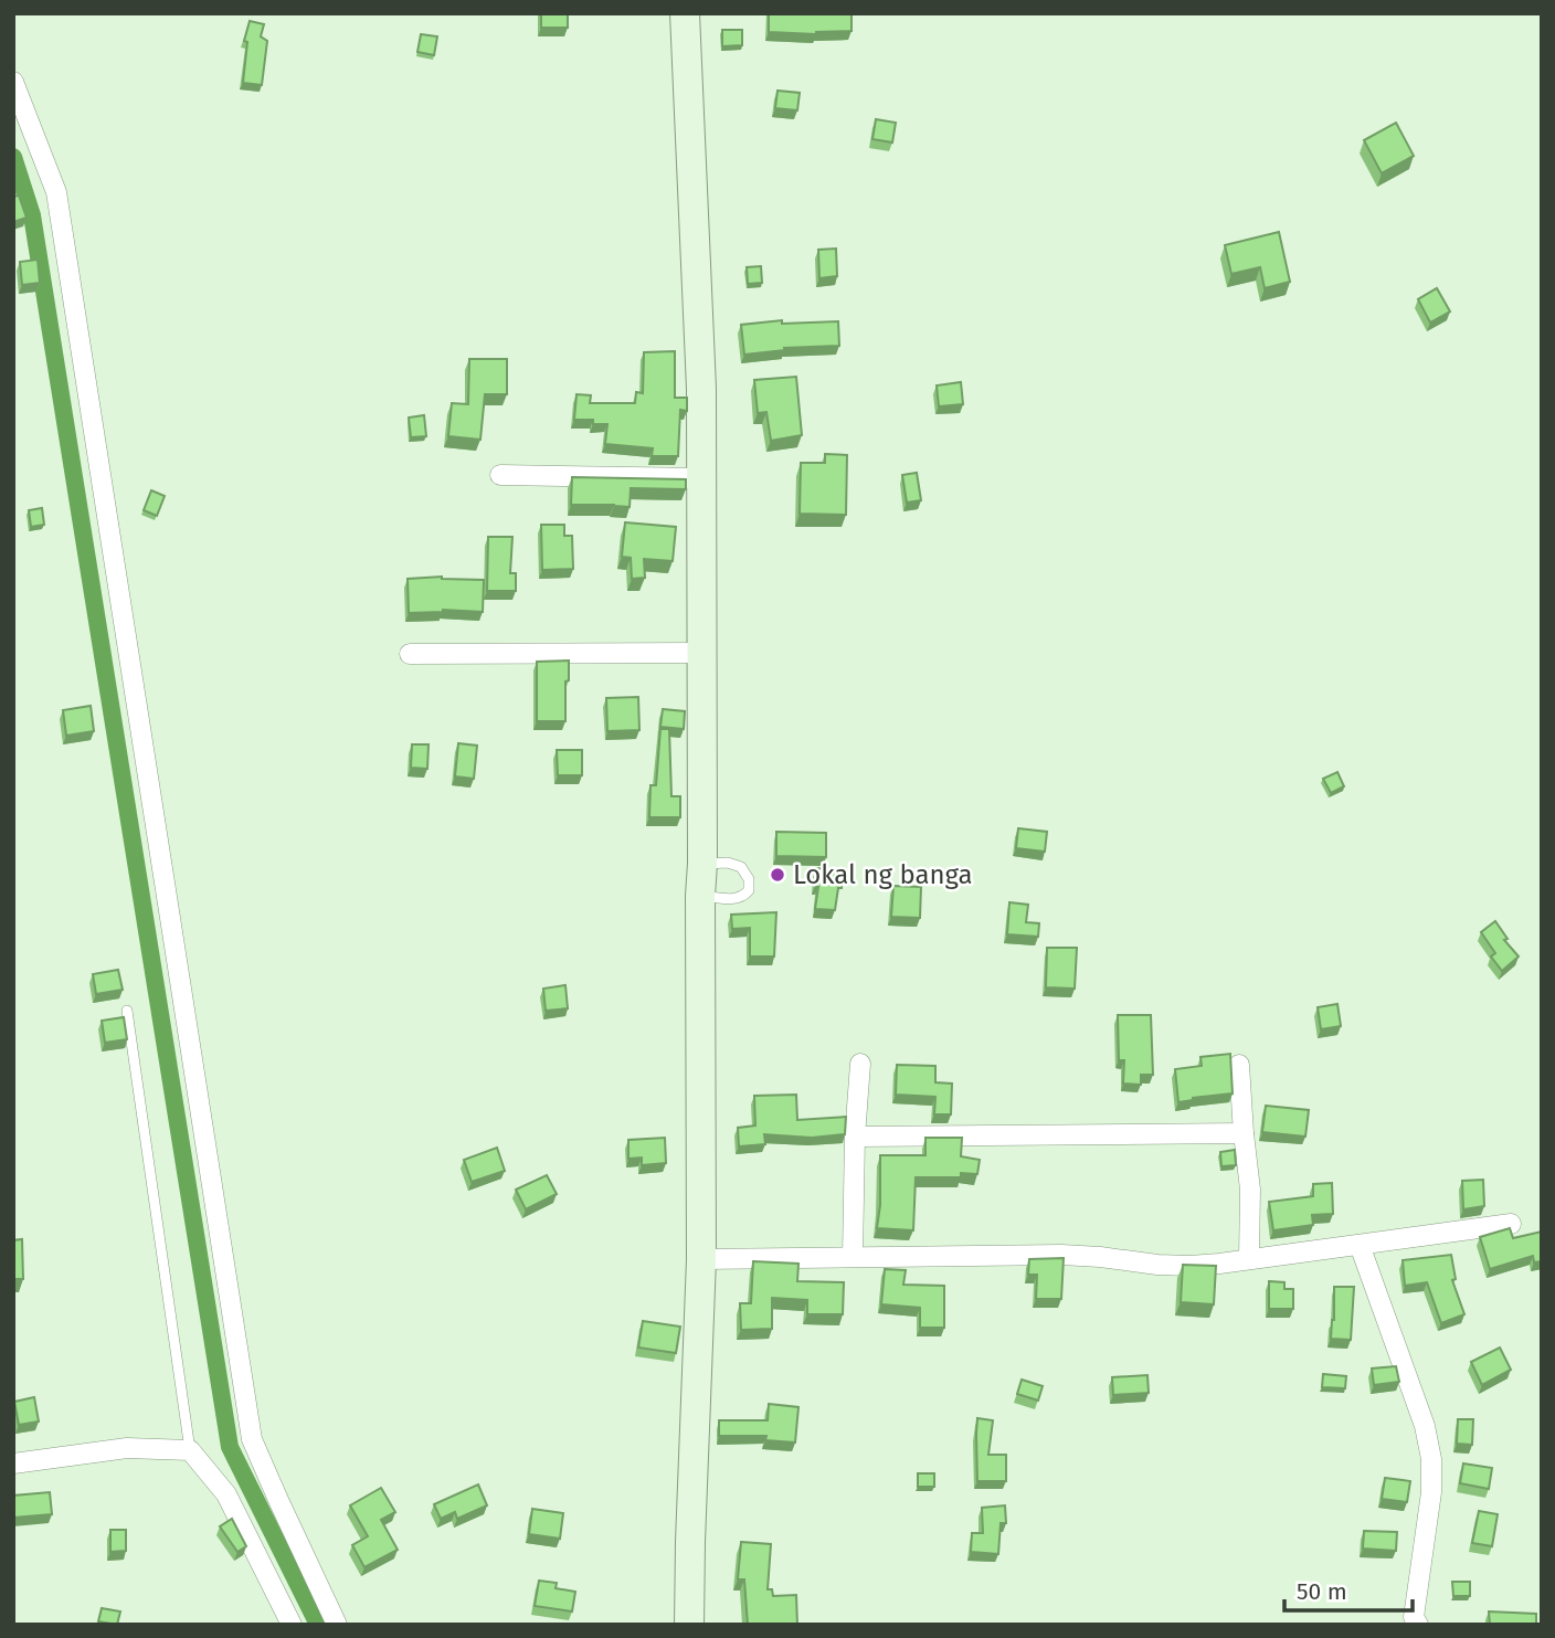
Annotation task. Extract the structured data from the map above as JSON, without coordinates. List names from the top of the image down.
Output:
{
  "places": ["Lokal ng banga"],
  "scale_bar": "50 m"
}
